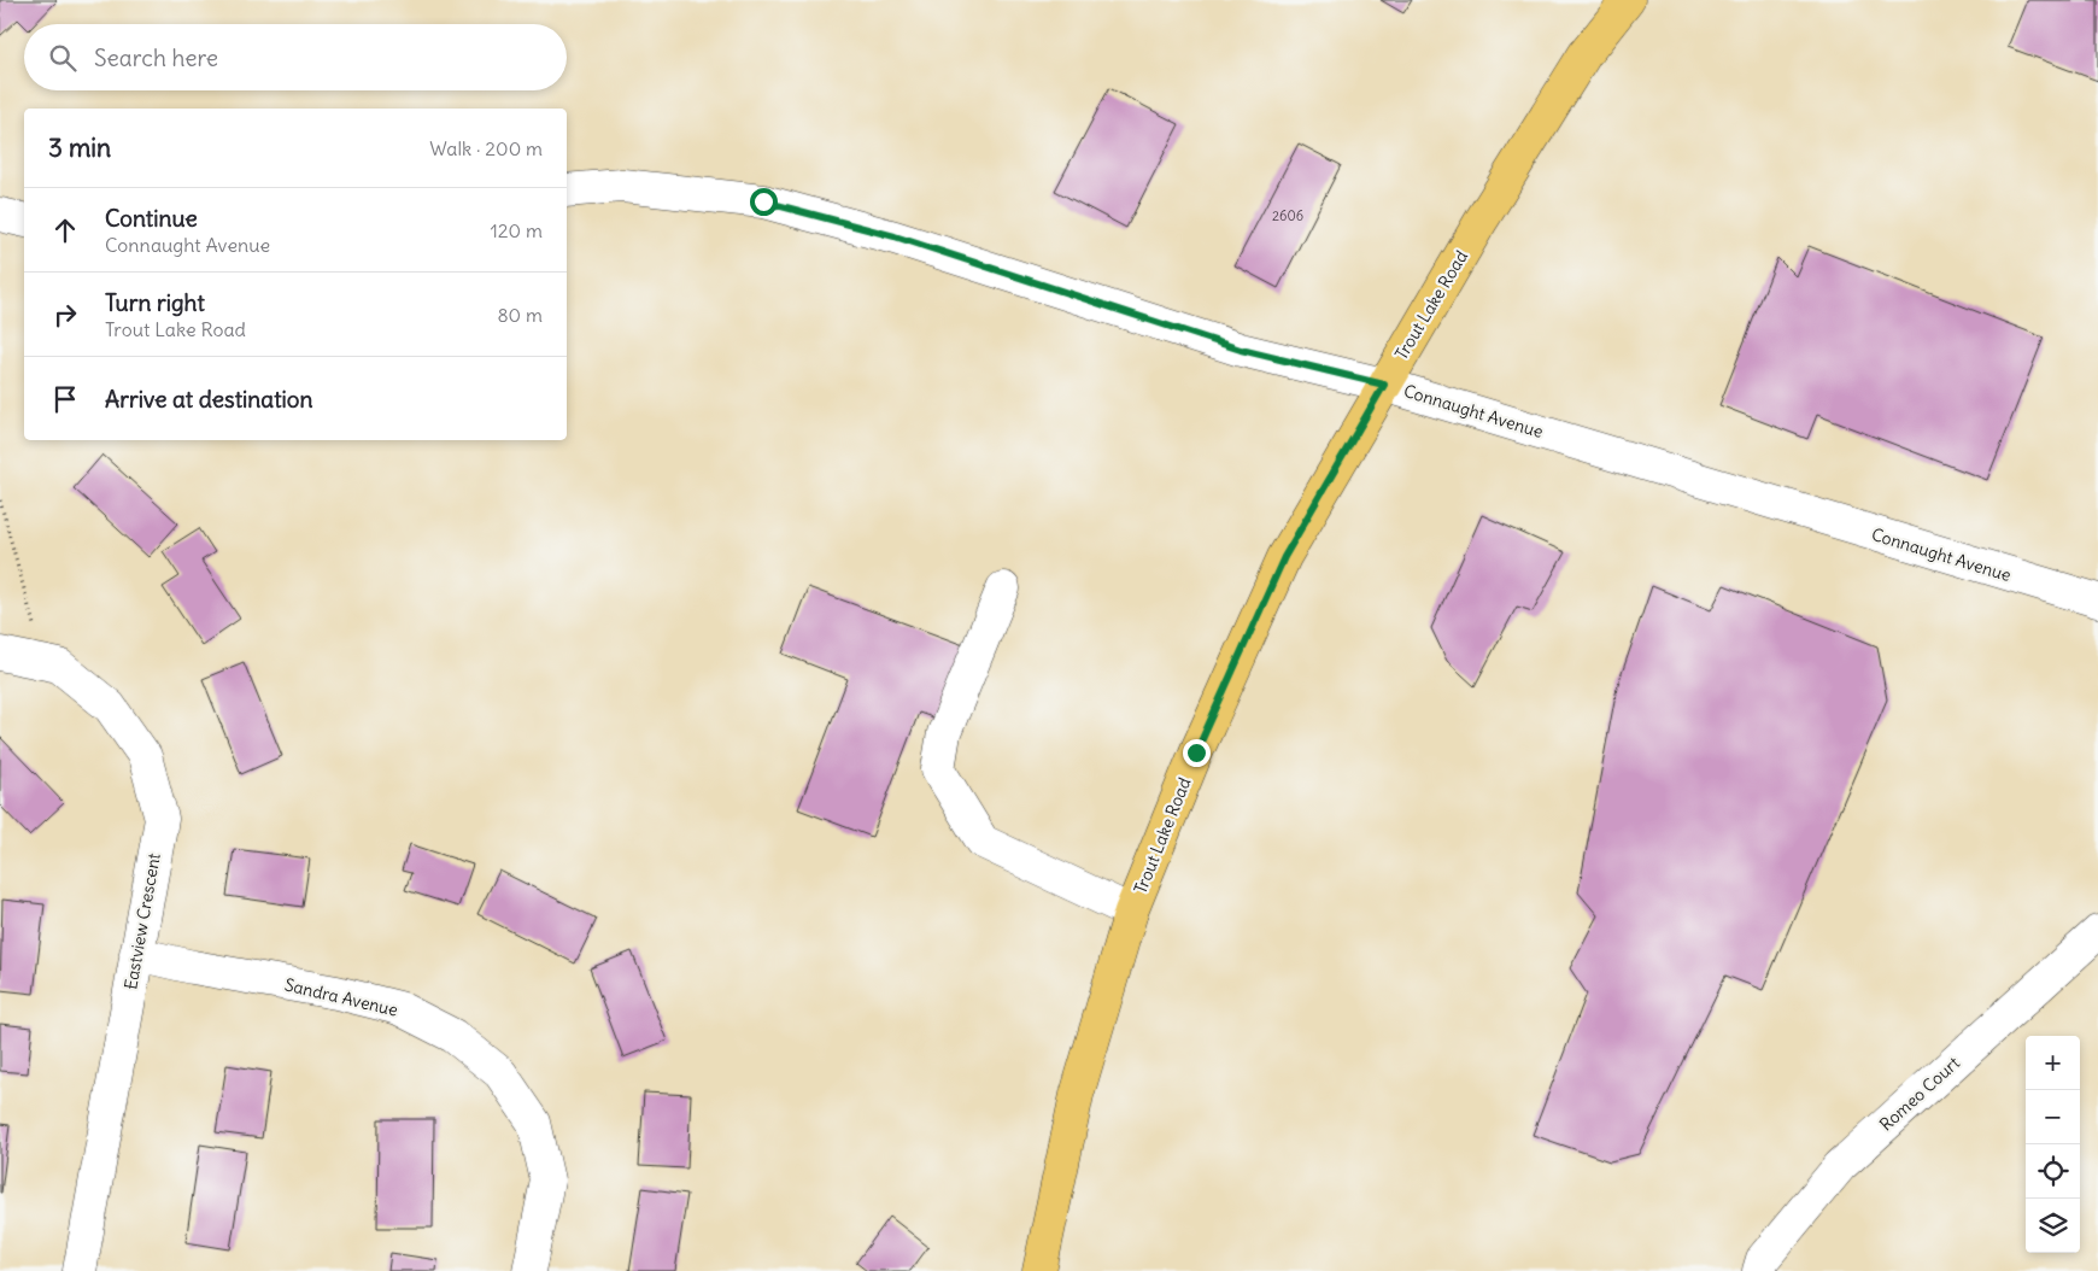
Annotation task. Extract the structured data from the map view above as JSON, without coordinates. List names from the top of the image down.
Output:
{
  "streets": {
    "main road": ["Trout Lake Road"],
    "street": [
      "Connaught Avenue",
      "Eastview Crescent",
      "Sandra Avenue",
      "Romeo Court"
    ]
  },
  "crossings": [
    ["Trout Lake Road", "Connaught Avenue"],
    ["Eastview Crescent", "Sandra Avenue"]
  ],
  "house_numbers": ["2606"],
  "page": {
    "search": "Search here",
    "heading": ["3 min", "Walk · 200 m"],
    "list": [
      ["Continue", "Connaught Avenue", "120 m"],
      ["Turn right", "Trout Lake Road", "80 m"],
      "Arrive at destination"
    ],
    "map_buttons": ["+", "−"]
  }
}
